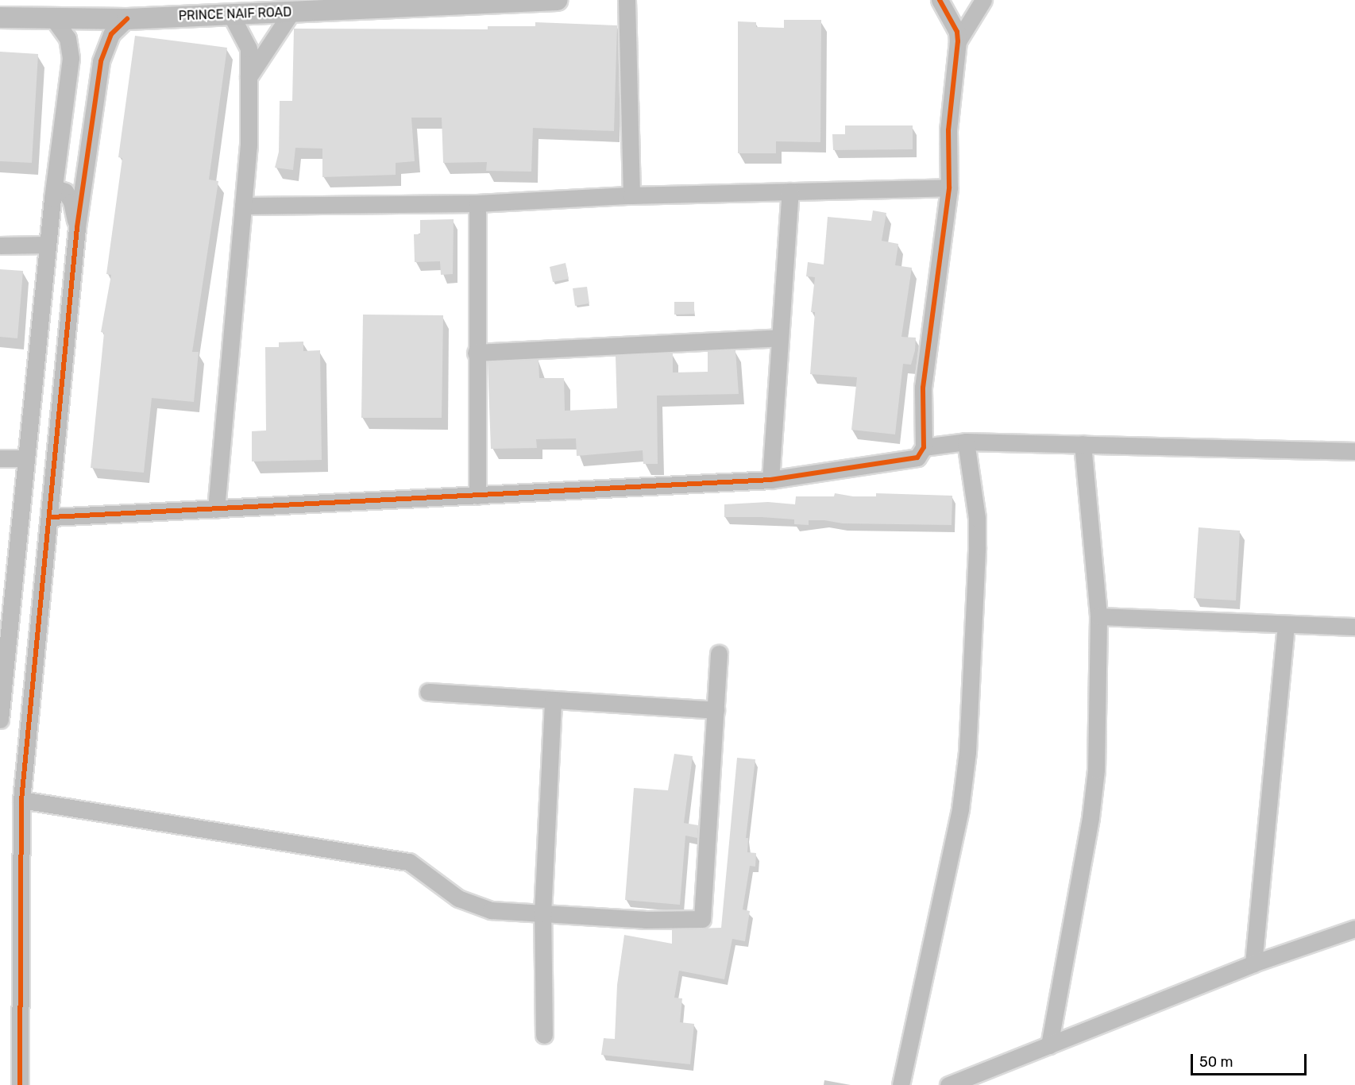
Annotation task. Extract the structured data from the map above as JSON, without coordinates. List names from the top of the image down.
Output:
{
  "streets": {
    "main road": ["PRINCE NAIF ROAD"]
  },
  "scale_bar": "50 m"
}
